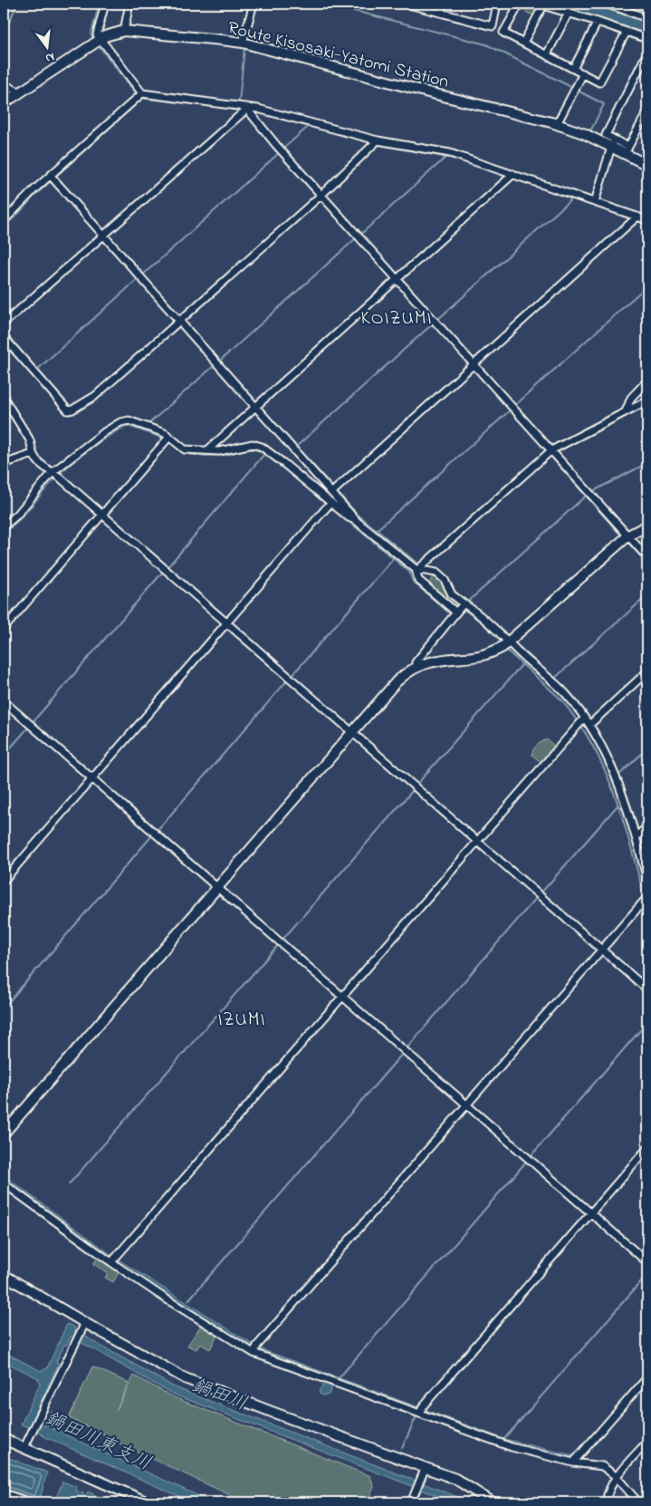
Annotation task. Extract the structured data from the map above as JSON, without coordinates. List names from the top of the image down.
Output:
{
  "streets": {
    "street": ["Route Kisosaki-Yatomi Station"]
  },
  "districts": ["KOIZUMI", "IZUMI"],
  "water": ["鍋田川", "鍋田川東支川"],
  "north": "bottom"
}
